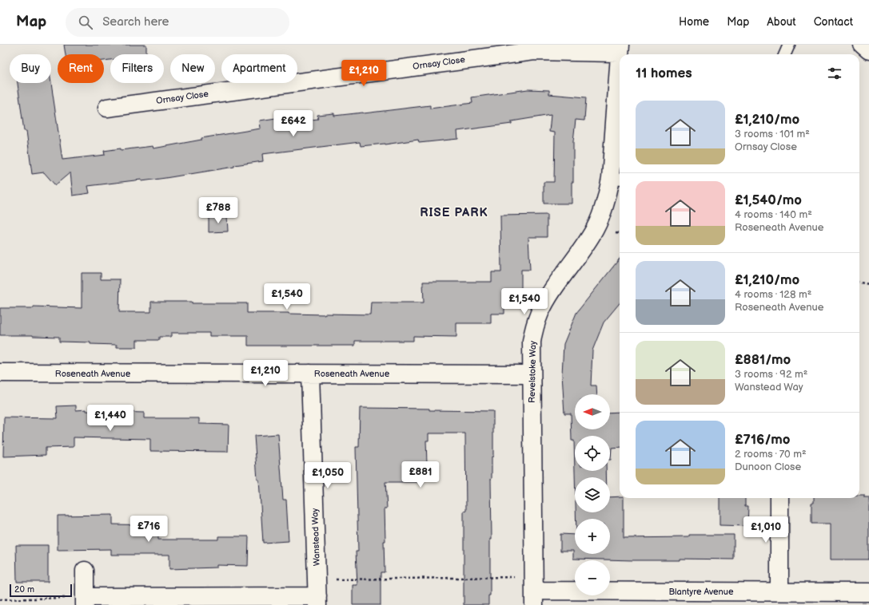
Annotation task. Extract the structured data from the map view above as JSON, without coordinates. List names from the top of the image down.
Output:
{
  "streets": {
    "street": [
      "Ornsay Close",
      "Revelstoke Way",
      "Roseneath Avenue",
      "Wanstead Way",
      "Blantyre Avenue"
    ]
  },
  "crossings": [
    ["Revelstoke Way", "Roseneath Avenue"],
    ["Revelstoke Way", "Blantyre Avenue"],
    ["Roseneath Avenue", "Wanstead Way"]
  ],
  "districts": ["RISE PARK"],
  "scale_bar": "20 m",
  "north": "left",
  "page": {
    "header": "Map",
    "search": "Search here",
    "nav": [
      "Home",
      "Map",
      "About",
      "Contact"
    ],
    "chip": [
      "Buy",
      "Rent",
      "Filters",
      "New",
      "Apartment"
    ],
    "heading": "11 homes",
    "price": [
      "£1,210",
      "£642",
      "£788",
      "£1,540",
      "£1,540",
      "£1,210",
      "£1,440",
      "£881",
      "£1,050",
      "£716",
      "£1,010"
    ],
    "list": [
      {
        "name": "£1,210/mo",
        "note": "3 rooms · 101 m² · Ornsay Close"
      },
      {
        "name": "£1,540/mo",
        "note": "4 rooms · 140 m² · Roseneath Avenue"
      },
      {
        "name": "£1,210/mo",
        "note": "4 rooms · 128 m² · Roseneath Avenue"
      },
      {
        "name": "£881/mo",
        "note": "3 rooms · 92 m² · Wanstead Way"
      },
      {
        "name": "£716/mo",
        "note": "2 rooms · 70 m² · Dunoon Close"
      }
    ],
    "map_buttons": ["+", "−"],
    "scale": "20 m"
  }
}
